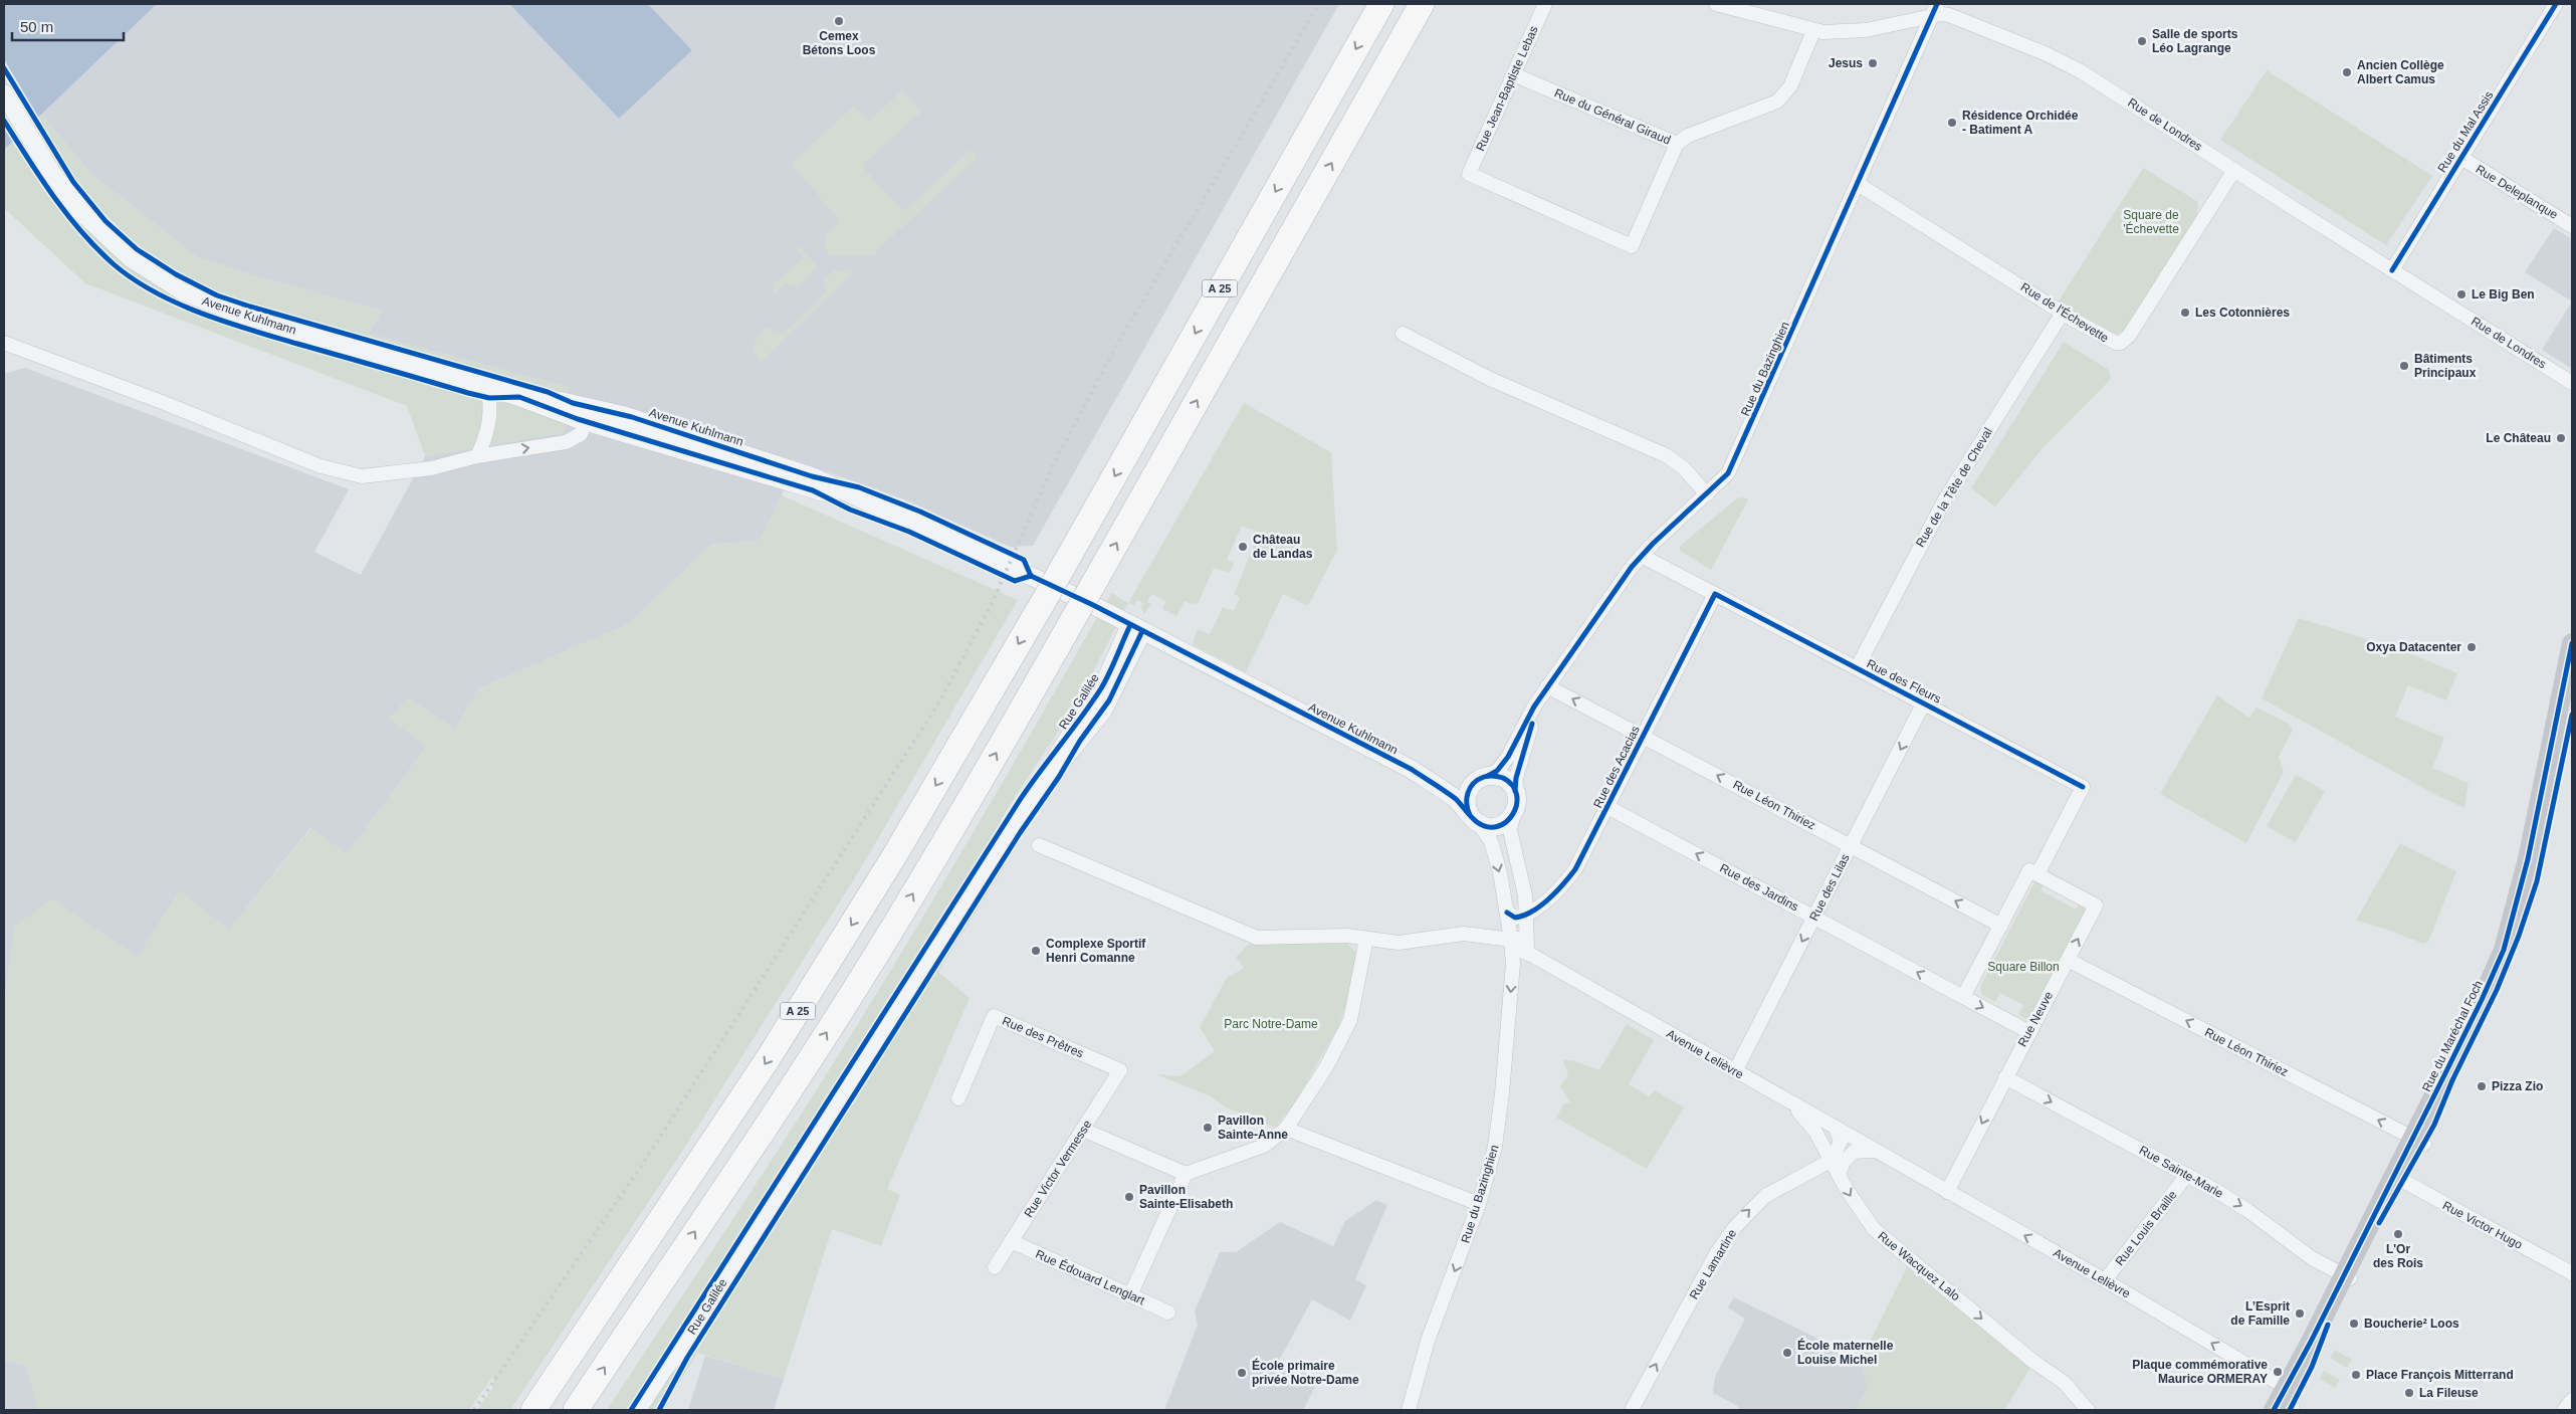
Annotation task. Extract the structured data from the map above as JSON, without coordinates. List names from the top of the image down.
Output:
{
  "streets": {
    "highway": ["A 25"],
    "main road": ["Rue du Maréchal Foch"],
    "street": [
      "Rue Jean-Baptiste Lebas",
      "Rue du Général Giraud",
      "Rue de Londres",
      "Rue du Mal Assis",
      "Rue Deleplanque",
      "Rue de l'Échevette",
      "Avenue Kuhlmann",
      "Rue du Bazinghien",
      "Rue de la Tête de Cheval",
      "Rue des Fleurs",
      "Rue Galilée",
      "Rue des Acacias",
      "Rue Léon Thiriez",
      "Rue des Jardins",
      "Rue des Lilas",
      "Rue Neuve",
      "Rue des Prêtres",
      "Avenue Lelièvre",
      "Rue Victor Vermesse",
      "Rue Sainte-Marie",
      "Rue Victor Hugo",
      "Rue Louis Braille",
      "Rue Lamartine",
      "Rue Wacquez Lalo",
      "Rue Édouard Lenglart"
    ]
  },
  "crossings": [
    ["Rue Jean-Baptiste Lebas", "Rue du Général Giraud"],
    ["Rue du Général Giraud", "Rue de Londres"],
    ["Rue de Londres", "Rue du Mal Assis"],
    ["Rue de Londres", "Rue de l'Échevette"],
    ["Rue de Londres", "Rue du Bazinghien"],
    ["Rue du Mal Assis", "Rue Deleplanque"],
    ["A 25", "Avenue Kuhlmann"],
    ["Rue de l'Échevette", "Rue du Bazinghien"],
    ["Rue de l'Échevette", "Rue de la Tête de Cheval"],
    ["Avenue Kuhlmann", "Rue du Bazinghien"],
    ["Avenue Kuhlmann", "Rue Galilée"],
    ["Rue du Bazinghien", "Rue des Fleurs"],
    ["Rue du Bazinghien", "Rue Léon Thiriez"],
    ["Rue de la Tête de Cheval", "Rue des Fleurs"],
    ["Rue des Fleurs", "Rue des Acacias"],
    ["Rue des Fleurs", "Rue des Lilas"],
    ["Rue des Fleurs", "Rue Neuve"],
    ["Rue des Acacias", "Rue Léon Thiriez"],
    ["Rue des Acacias", "Rue des Jardins"],
    ["Rue Léon Thiriez", "Rue des Lilas"],
    ["Rue Léon Thiriez", "Rue Neuve"],
    ["Rue Léon Thiriez", "Rue du Maréchal Foch"],
    ["Rue des Jardins", "Rue des Lilas"],
    ["Rue des Lilas", "Avenue Lelièvre"],
    ["Rue Neuve", "Avenue Lelièvre"],
    ["Rue Neuve", "Rue Sainte-Marie"],
    ["Rue du Maréchal Foch", "Avenue Lelièvre"],
    ["Rue du Maréchal Foch", "Rue Sainte-Marie"],
    ["Rue du Maréchal Foch", "Rue Victor Hugo"],
    ["Rue des Prêtres", "Rue Victor Vermesse"],
    ["Avenue Lelièvre", "Rue Louis Braille"],
    ["Avenue Lelièvre", "Rue Wacquez Lalo"],
    ["Rue Victor Vermesse", "Rue Édouard Lenglart"],
    ["Rue Sainte-Marie", "Rue Louis Braille"],
    ["Rue Lamartine", "Rue Wacquez Lalo"]
  ],
  "one_way": [
    "Rue Léon Thiriez",
    "Rue des Jardins",
    "Rue des Lilas",
    "Avenue Lelièvre",
    "Rue Sainte-Marie",
    "Rue Lamartine",
    "Rue Wacquez Lalo"
  ],
  "parks": ["Square de 'Échevette", "Square Billon", "Parc Notre-Dame"],
  "places": [
    "Cemex Bétons Loos",
    "Salle de sports Léo Lagrange",
    "Jesus",
    "Ancien Collège Albert Camus",
    "Résidence Orchidée - Batiment A",
    "Le Big Ben",
    "Les Cotonnières",
    "Bâtiments Principaux",
    "Le Château",
    "Château de Landas",
    "Oxya Datacenter",
    "Complexe Sportif Henri Comanne",
    "Pizza Zio",
    "Pavillon Sainte-Anne",
    "Pavillon Sainte-Elisabeth",
    "L'Or des Rois",
    "L’Esprit de Famille",
    "Boucherie² Loos",
    "École maternelle Louise Michel",
    "Plaque commémorative Maurice ORMERAY",
    "École primaire privée Notre-Dame",
    "Place François Mitterrand",
    "La Fileuse"
  ],
  "scale_bar": "50 m"
}
